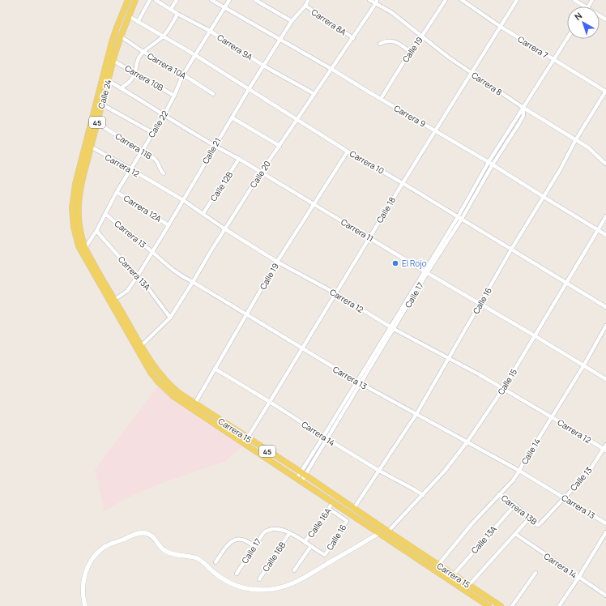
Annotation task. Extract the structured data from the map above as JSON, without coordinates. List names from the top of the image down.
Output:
{
  "streets": {
    "main road": ["Calle 24", "45", "Carrera 15"],
    "street": [
      "Carrera 8A",
      "Carrera 9A",
      "Carrera 7",
      "Calle 19",
      "Carrera 10A",
      "Carrera 10B",
      "Carrera 8",
      "Carrera 9",
      "Calle 22",
      "Carrera 11B",
      "Calle 21",
      "Carrera 10",
      "Carrera 12",
      "Calle 20",
      "Calle 12B",
      "Carrera 12A",
      "Calle 18",
      "Carrera 11",
      "Carrera 13",
      "Carrera 13A",
      "Calle 17",
      "Calle 16",
      "Calle 15",
      "Carrera 14",
      "Calle 14",
      "Calle 13",
      "Carrera 13B",
      "Calle 16A",
      "Calle 13A",
      "Calle 16B"
    ]
  },
  "crossings": [
    ["Carrera 8A", "Calle 21"],
    ["Carrera 8A", "Calle 20"],
    ["Carrera 9A", "Calle 22"],
    ["Carrera 9A", "Calle 21"],
    ["Carrera 9A", "Calle 20"],
    ["Carrera 7", "Calle 18"],
    ["Carrera 7", "Calle 17"],
    ["Carrera 7", "Calle 16"],
    ["Calle 19", "Carrera 8"],
    ["Calle 19", "Carrera 9"],
    ["Calle 19", "Carrera 10"],
    ["Calle 19", "Carrera 12"],
    ["Calle 19", "Carrera 11"],
    ["Calle 19", "Carrera 13"],
    ["Calle 19", "Carrera 15"],
    ["Calle 19", "Carrera 14"],
    ["Carrera 10A", "Calle 24"],
    ["Carrera 10A", "Calle 22"],
    ["Carrera 10B", "Calle 24"],
    ["Carrera 10B", "Calle 22"],
    ["Carrera 8", "Calle 20"],
    ["Carrera 8", "Calle 18"],
    ["Carrera 8", "Calle 17"],
    ["Carrera 8", "Calle 16"],
    ["Calle 24", "Calle 22"],
    ["Calle 24", "Carrera 11B"],
    ["Calle 24", "Carrera 10"],
    ["Calle 24", "Carrera 12"],
    ["Calle 24", "Carrera 11"],
    ["Calle 24", "Carrera 15"],
    ["Carrera 9", "Calle 22"],
    ["Carrera 9", "Calle 21"],
    ["Carrera 9", "Calle 20"],
    ["Carrera 9", "Calle 18"],
    ["Carrera 9", "Calle 17"],
    ["Carrera 9", "Calle 16"],
    ["Carrera 9", "Calle 15"],
    ["Calle 22", "Carrera 11B"],
    ["Calle 22", "Carrera 10"],
    ["Calle 22", "Carrera 12"],
    ["Calle 22", "Carrera 12A"],
    ["Calle 22", "Carrera 11"],
    ["Calle 22", "Carrera 13"],
    ["Calle 22", "Carrera 13A"],
    ["Calle 22", "Carrera 15"],
    ["Calle 21", "Carrera 10"],
    ["Calle 21", "Carrera 12"],
    ["Calle 21", "Carrera 12A"],
    ["Calle 21", "Carrera 11"],
    ["Calle 21", "Carrera 13"],
    ["Calle 21", "Carrera 13A"],
    ["Calle 21", "Carrera 15"],
    ["Carrera 10", "Calle 20"],
    ["Carrera 10", "Calle 18"],
    ["Carrera 10", "Calle 17"],
    ["Carrera 10", "Calle 16"],
    ["Carrera 10", "Calle 15"],
    ["Carrera 12", "Calle 20"],
    ["Carrera 12", "Calle 12B"],
    ["Carrera 12", "Calle 18"],
    ["Carrera 12", "Calle 17"],
    ["Carrera 12", "Calle 16"],
    ["Carrera 12", "Calle 15"],
    ["Carrera 12", "Calle 14"],
    ["Carrera 12", "Calle 13"],
    ["Calle 20", "Carrera 11"],
    ["Calle 20", "Carrera 13"],
    ["Calle 20", "Carrera 13A"],
    ["Calle 20", "Carrera 15"],
    ["Calle 12B", "Carrera 11"],
    ["Calle 18", "Carrera 11"],
    ["Calle 18", "Carrera 13"],
    ["Calle 18", "Carrera 15"],
    ["Calle 18", "Carrera 14"],
    ["Carrera 11", "Calle 17"],
    ["Carrera 11", "Calle 16"],
    ["Carrera 11", "Calle 15"],
    ["Carrera 11", "Calle 14"],
    ["Carrera 13", "Calle 17"],
    ["Carrera 13", "Calle 16"],
    ["Carrera 13", "Calle 15"],
    ["Carrera 13", "Calle 14"],
    ["Carrera 13", "Calle 13"],
    ["Calle 17", "Carrera 15"],
    ["Calle 17", "Carrera 14"],
    ["Calle 17", "Calle 16B"],
    ["Calle 16", "Carrera 15"],
    ["Calle 16", "Carrera 14"],
    ["Calle 16", "Calle 16A"],
    ["Calle 15", "Carrera 15"],
    ["Calle 15", "Carrera 14"],
    ["Carrera 15", "Calle 14"],
    ["Carrera 15", "Calle 16A"],
    ["Carrera 15", "Calle 13A"],
    ["Calle 14", "Carrera 13B"],
    ["Calle 13", "Carrera 13B"],
    ["Carrera 13B", "Calle 13A"]
  ],
  "places": ["El Rojo"],
  "north": "top left"
}
